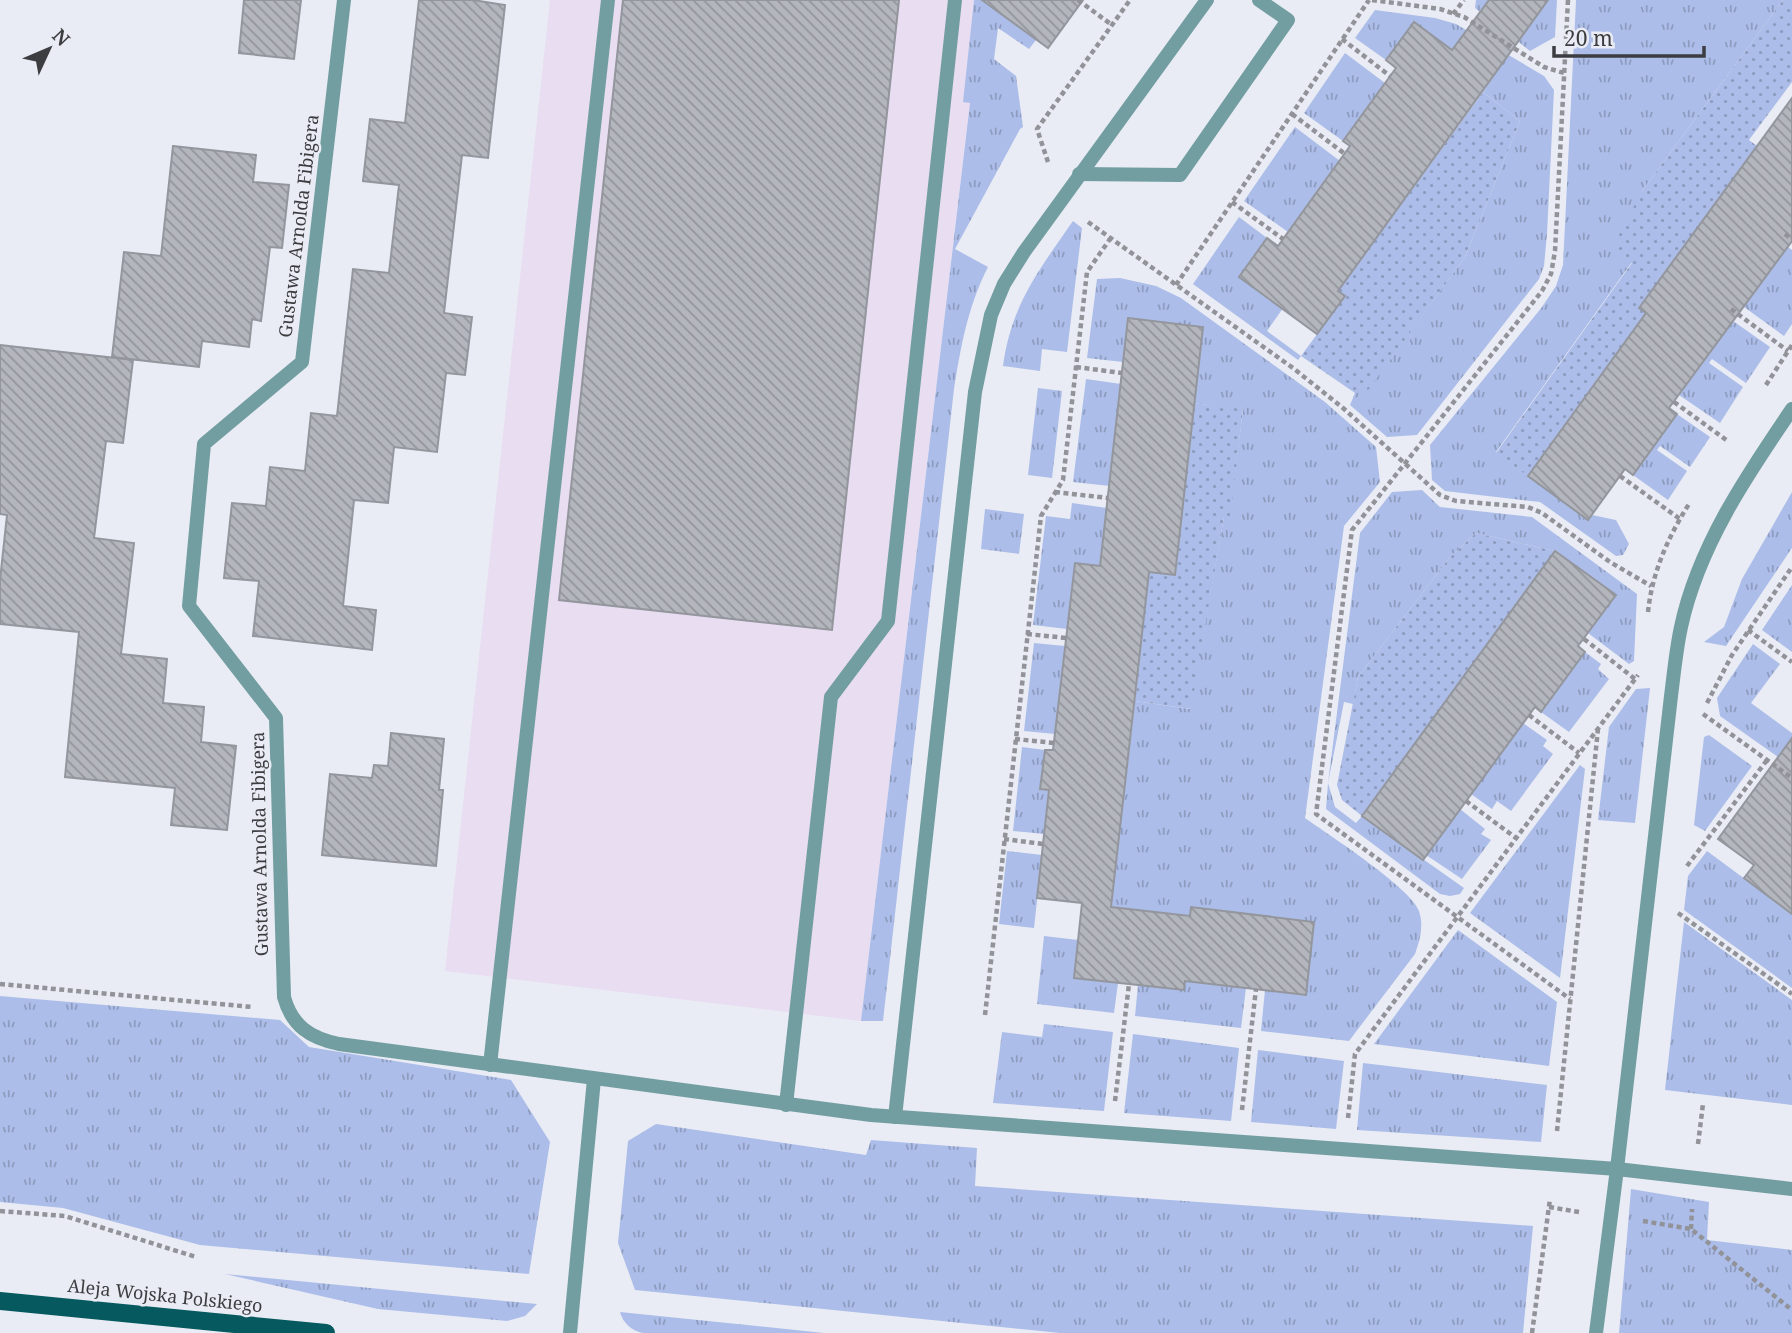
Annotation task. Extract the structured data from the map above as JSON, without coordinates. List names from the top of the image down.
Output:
{
  "streets": {
    "main road": ["Aleja Wojska Polskiego"],
    "street": ["Gustawa Arnolda Fibigera"]
  },
  "scale_bar": "20 m",
  "north": "top right"
}
